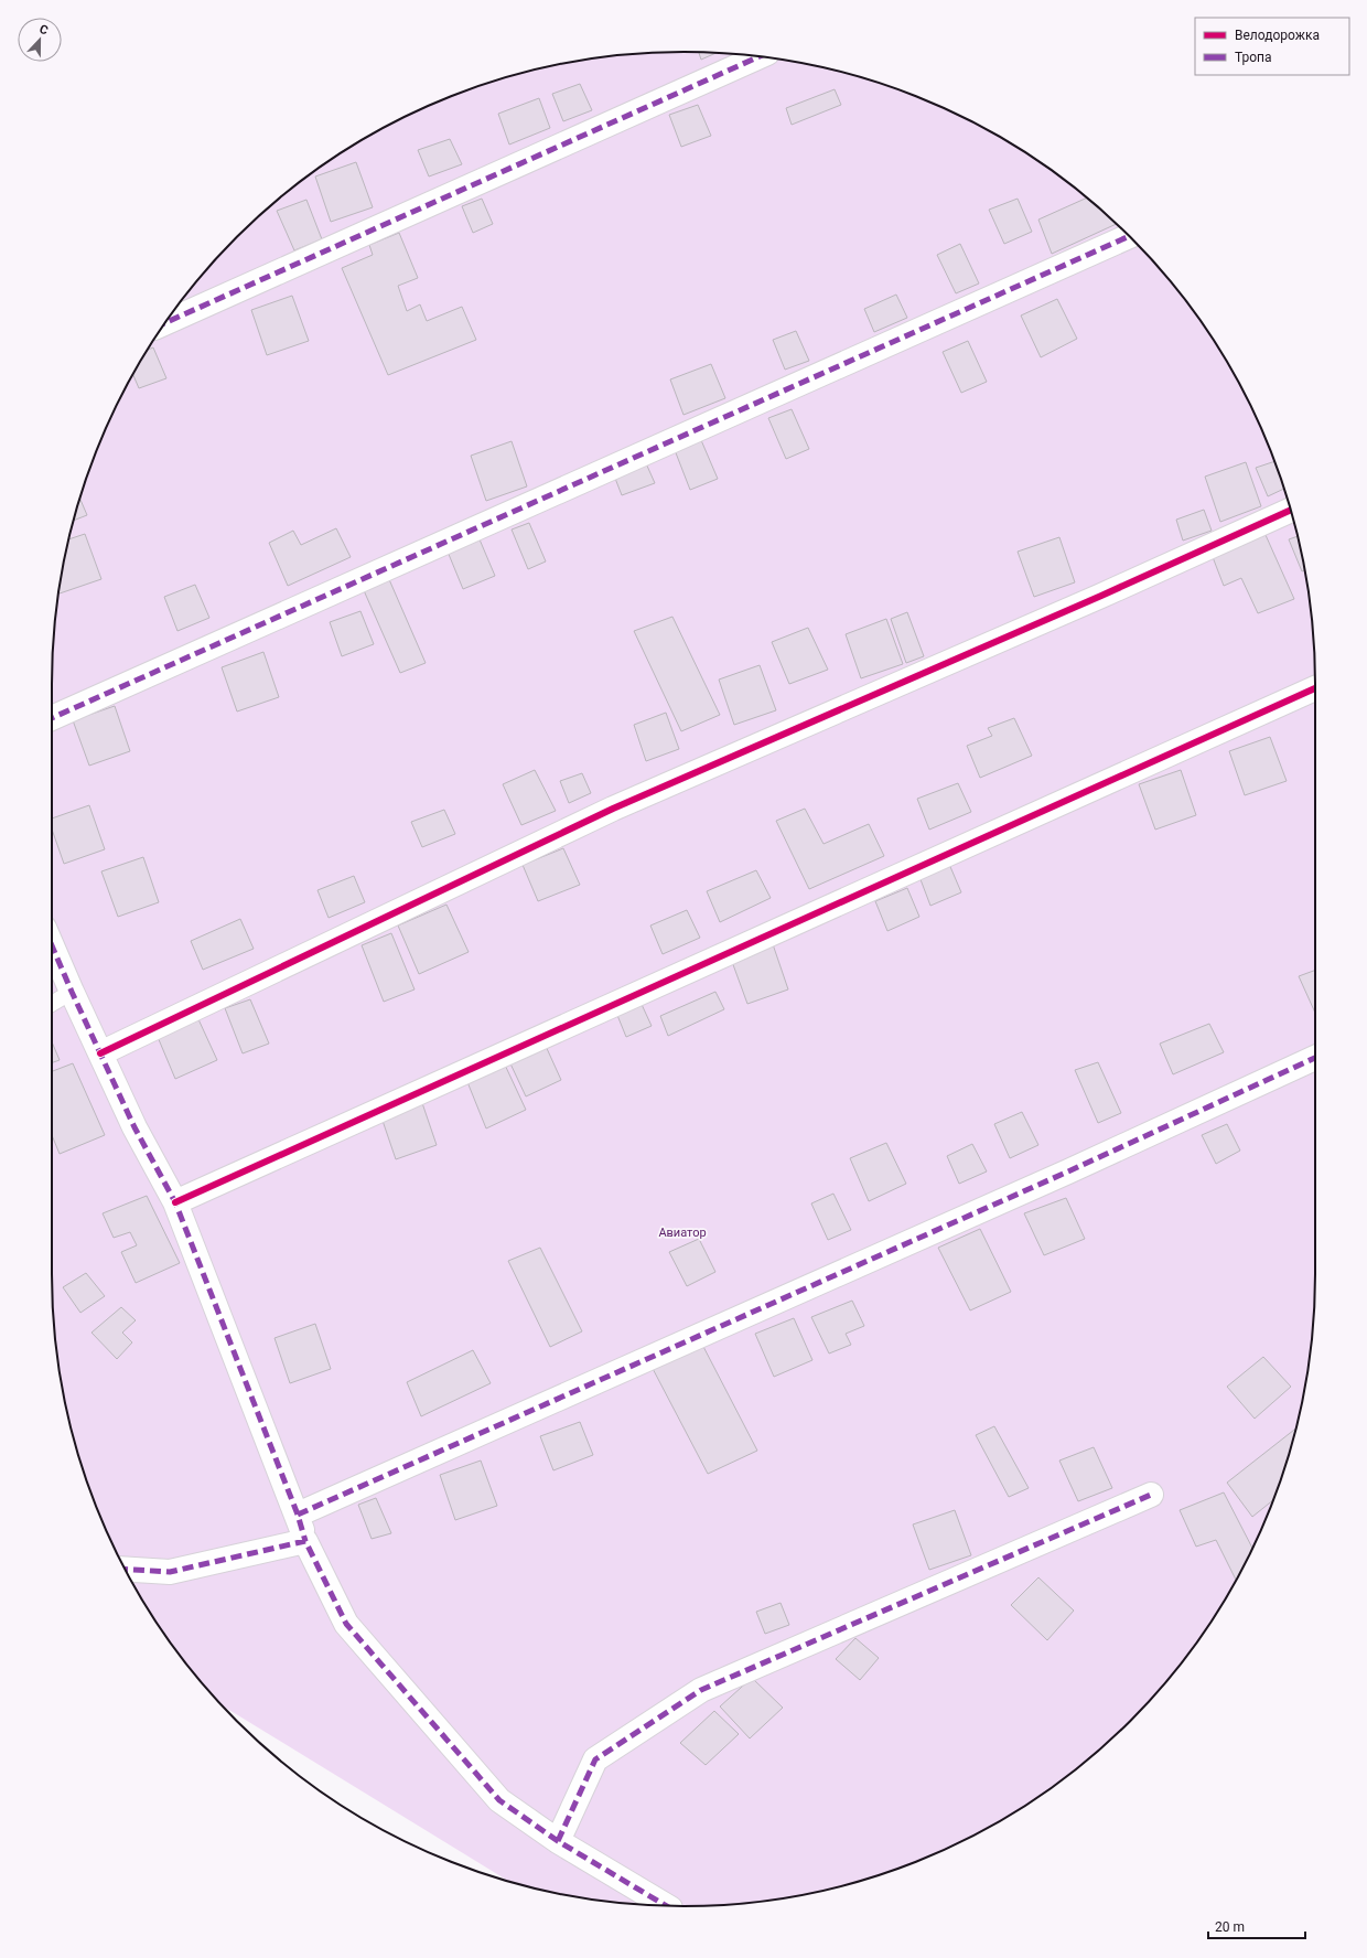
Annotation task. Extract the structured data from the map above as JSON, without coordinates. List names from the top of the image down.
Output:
{
  "parks": ["Авиатор"],
  "legend": ["Велодорожка", "Тропа"],
  "scale_bar": "20 m",
  "north": "top"
}
